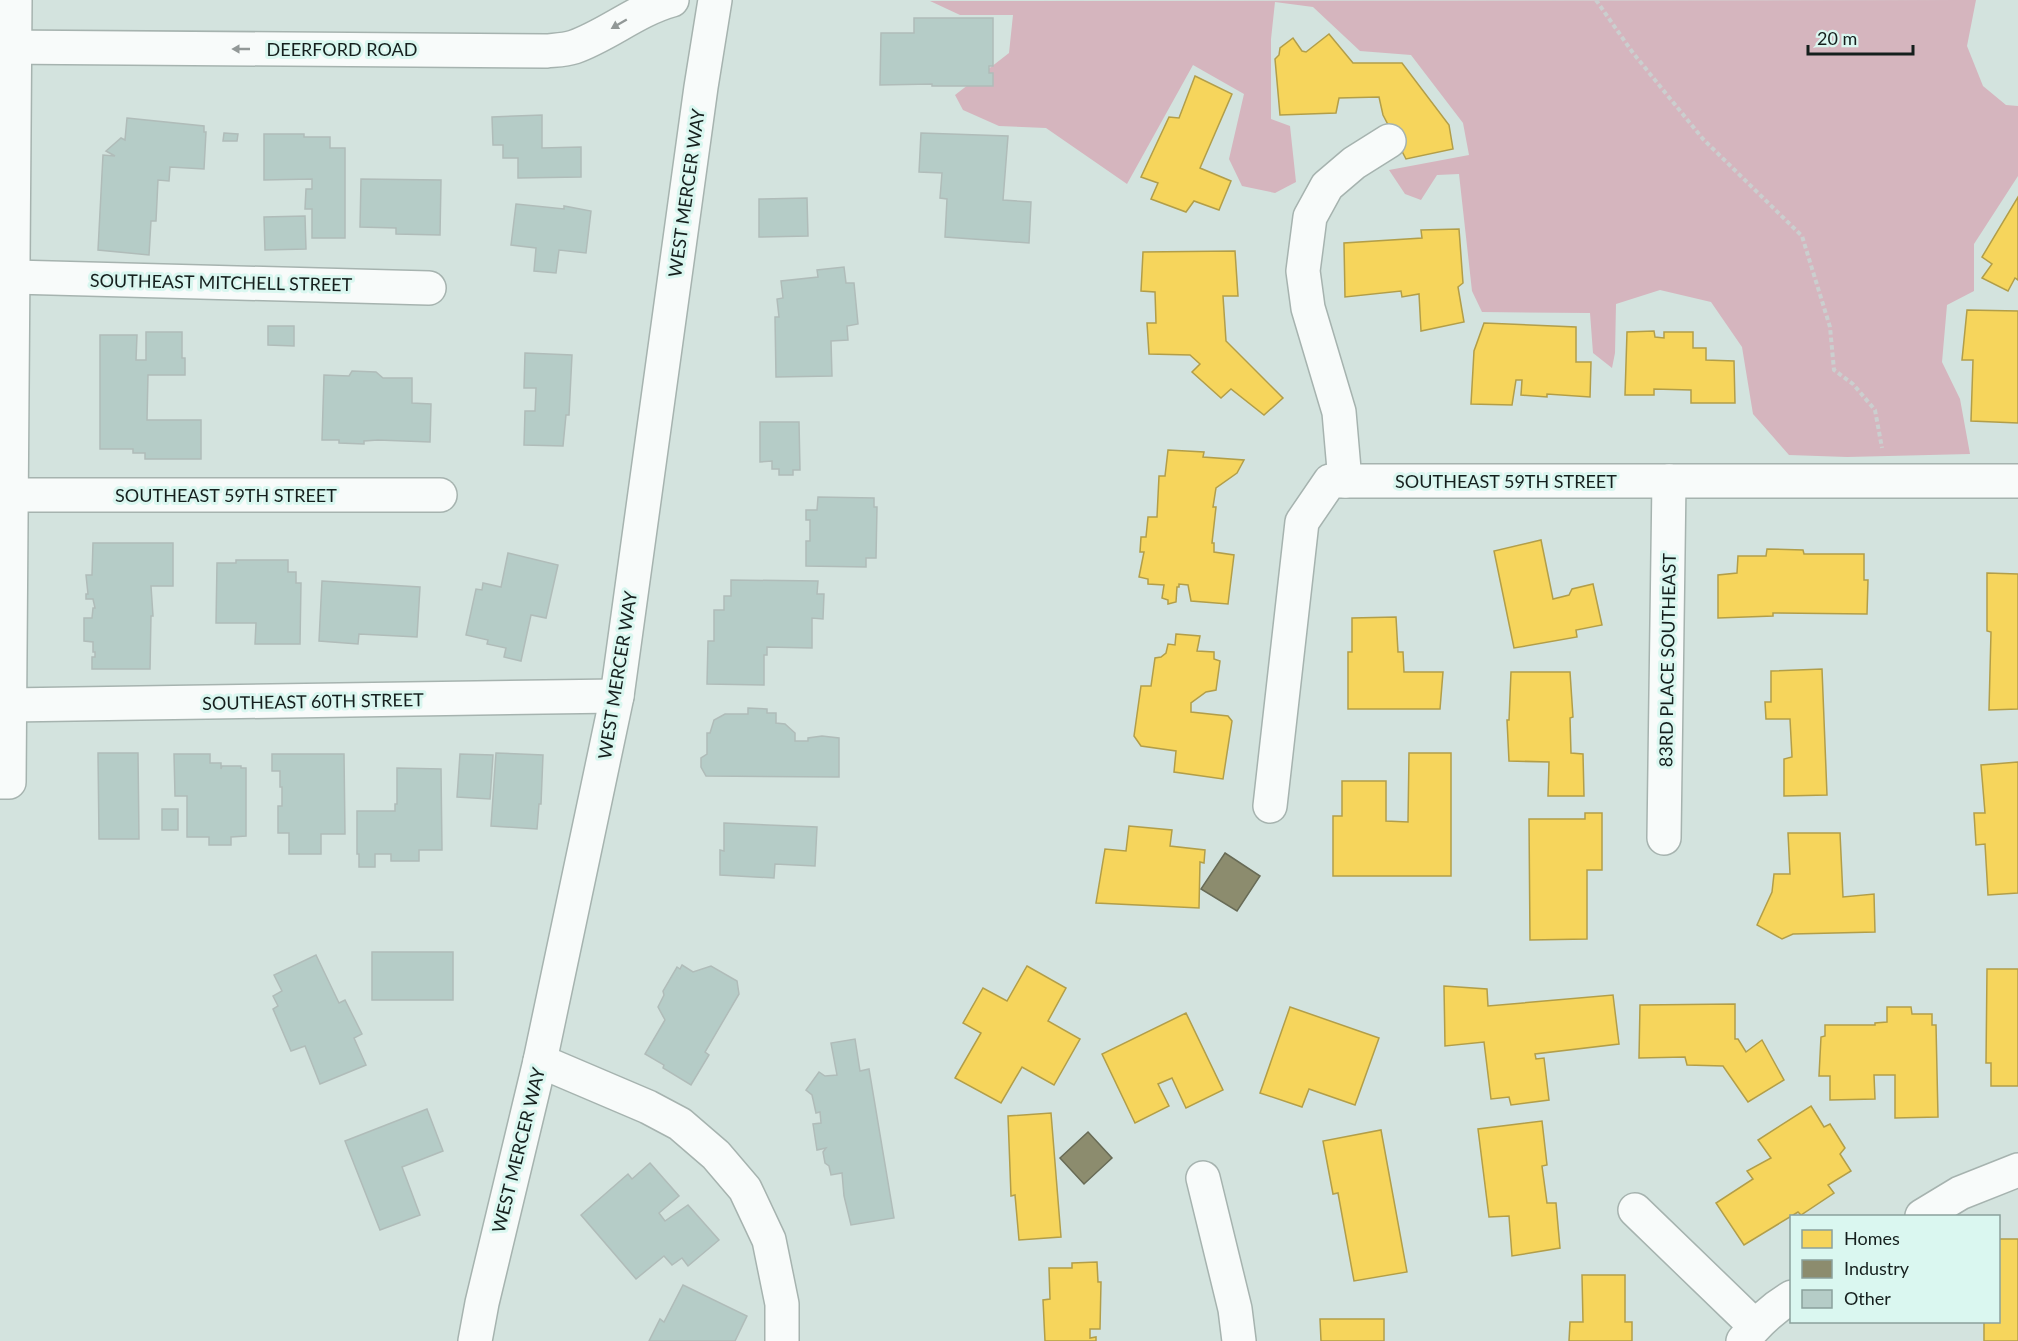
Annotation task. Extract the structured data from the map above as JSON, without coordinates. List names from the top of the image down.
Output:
{
  "streets": {
    "street": [
      "DEERFORD ROAD",
      "WEST MERCER WAY",
      "SOUTHEAST MITCHELL STREET",
      "SOUTHEAST 59TH STREET",
      "83RD PLACE SOUTHEAST",
      "SOUTHEAST 60TH STREET"
    ]
  },
  "crossings": [
    ["WEST MERCER WAY", "SOUTHEAST 60TH STREET"],
    ["SOUTHEAST 59TH STREET", "83RD PLACE SOUTHEAST"]
  ],
  "one_way": ["DEERFORD ROAD"],
  "legend": ["Homes", "Industry", "Other"],
  "scale_bar": "20 m"
}
